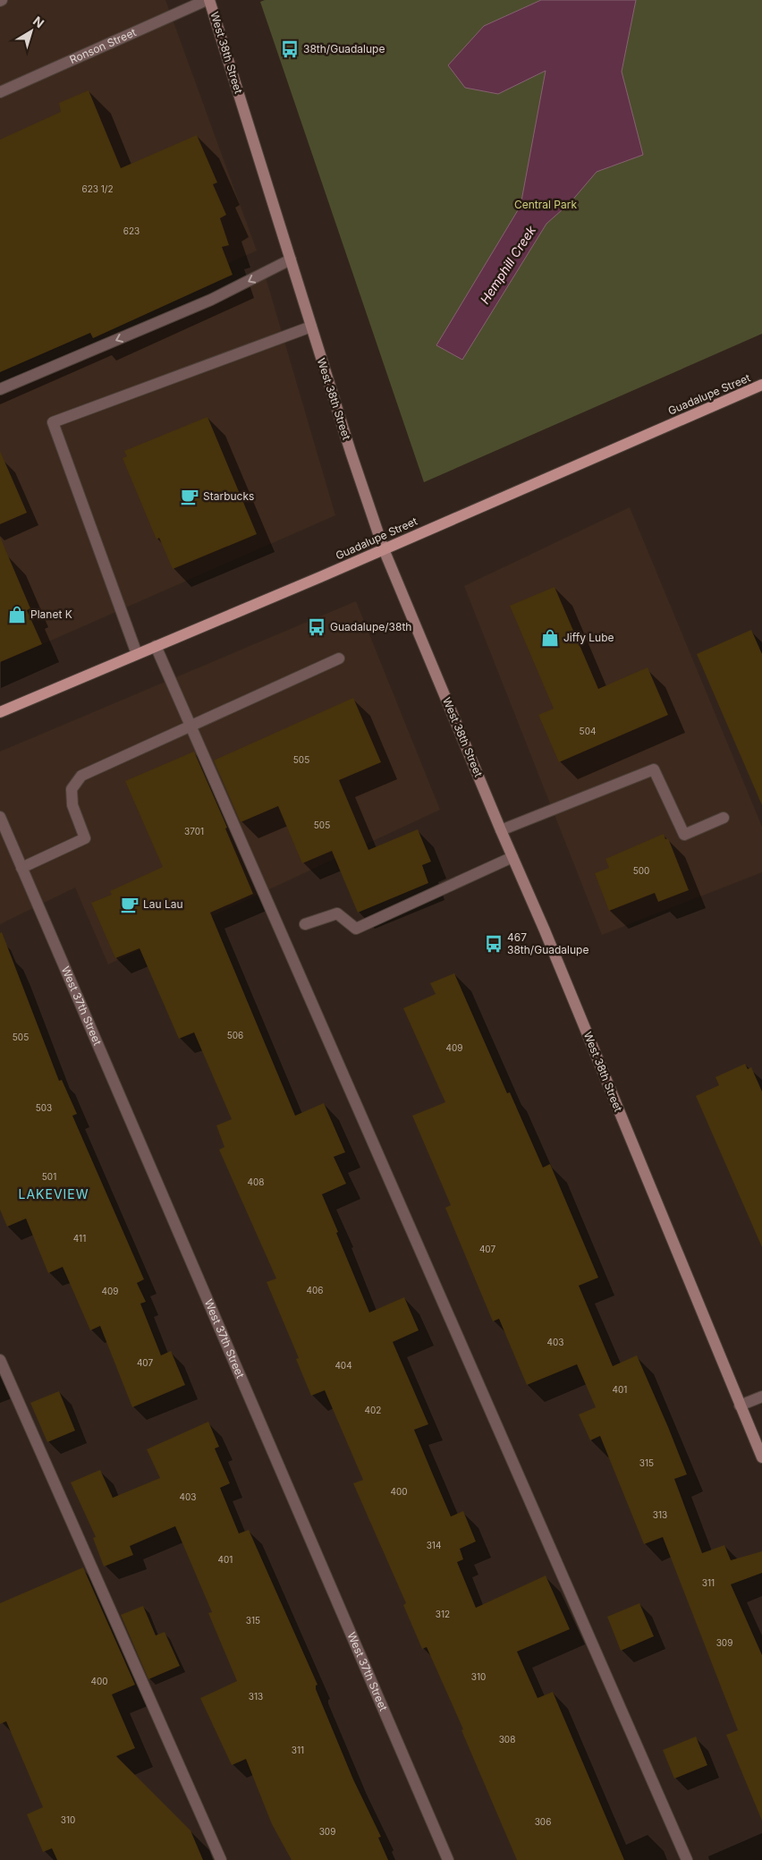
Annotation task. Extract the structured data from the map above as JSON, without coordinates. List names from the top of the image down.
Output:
{
  "streets": {
    "main road": ["Guadalupe Street"],
    "street": ["Ronson Street", "West 38th Street", "West 37th Street"]
  },
  "crossings": [
    ["Ronson Street", "West 38th Street"],
    ["West 38th Street", "Guadalupe Street"]
  ],
  "districts": ["LAKEVIEW"],
  "water": ["Hemphill Creek"],
  "parks": ["Central Park"],
  "places": {
    "bus stop": ["38th/Guadalupe", "Guadalupe/38th", "467 38th/Guadalupe"],
    "cafe": ["Starbucks", "Lau Lau"],
    "shop": ["Planet K", "Jiffy Lube"]
  },
  "house_numbers": [
    "623 1/2",
    "623",
    "504",
    "505",
    "505",
    "3701",
    "500",
    "506",
    "505",
    "409",
    "503",
    "501",
    "408",
    "411",
    "407",
    "406",
    "409",
    "403",
    "407",
    "404",
    "401",
    "402",
    "315",
    "400",
    "403",
    "313",
    "314",
    "401",
    "311",
    "312",
    "315",
    "309",
    "310",
    "400",
    "313",
    "308",
    "311",
    "310",
    "306",
    "309"
  ],
  "north": "top right"
}
